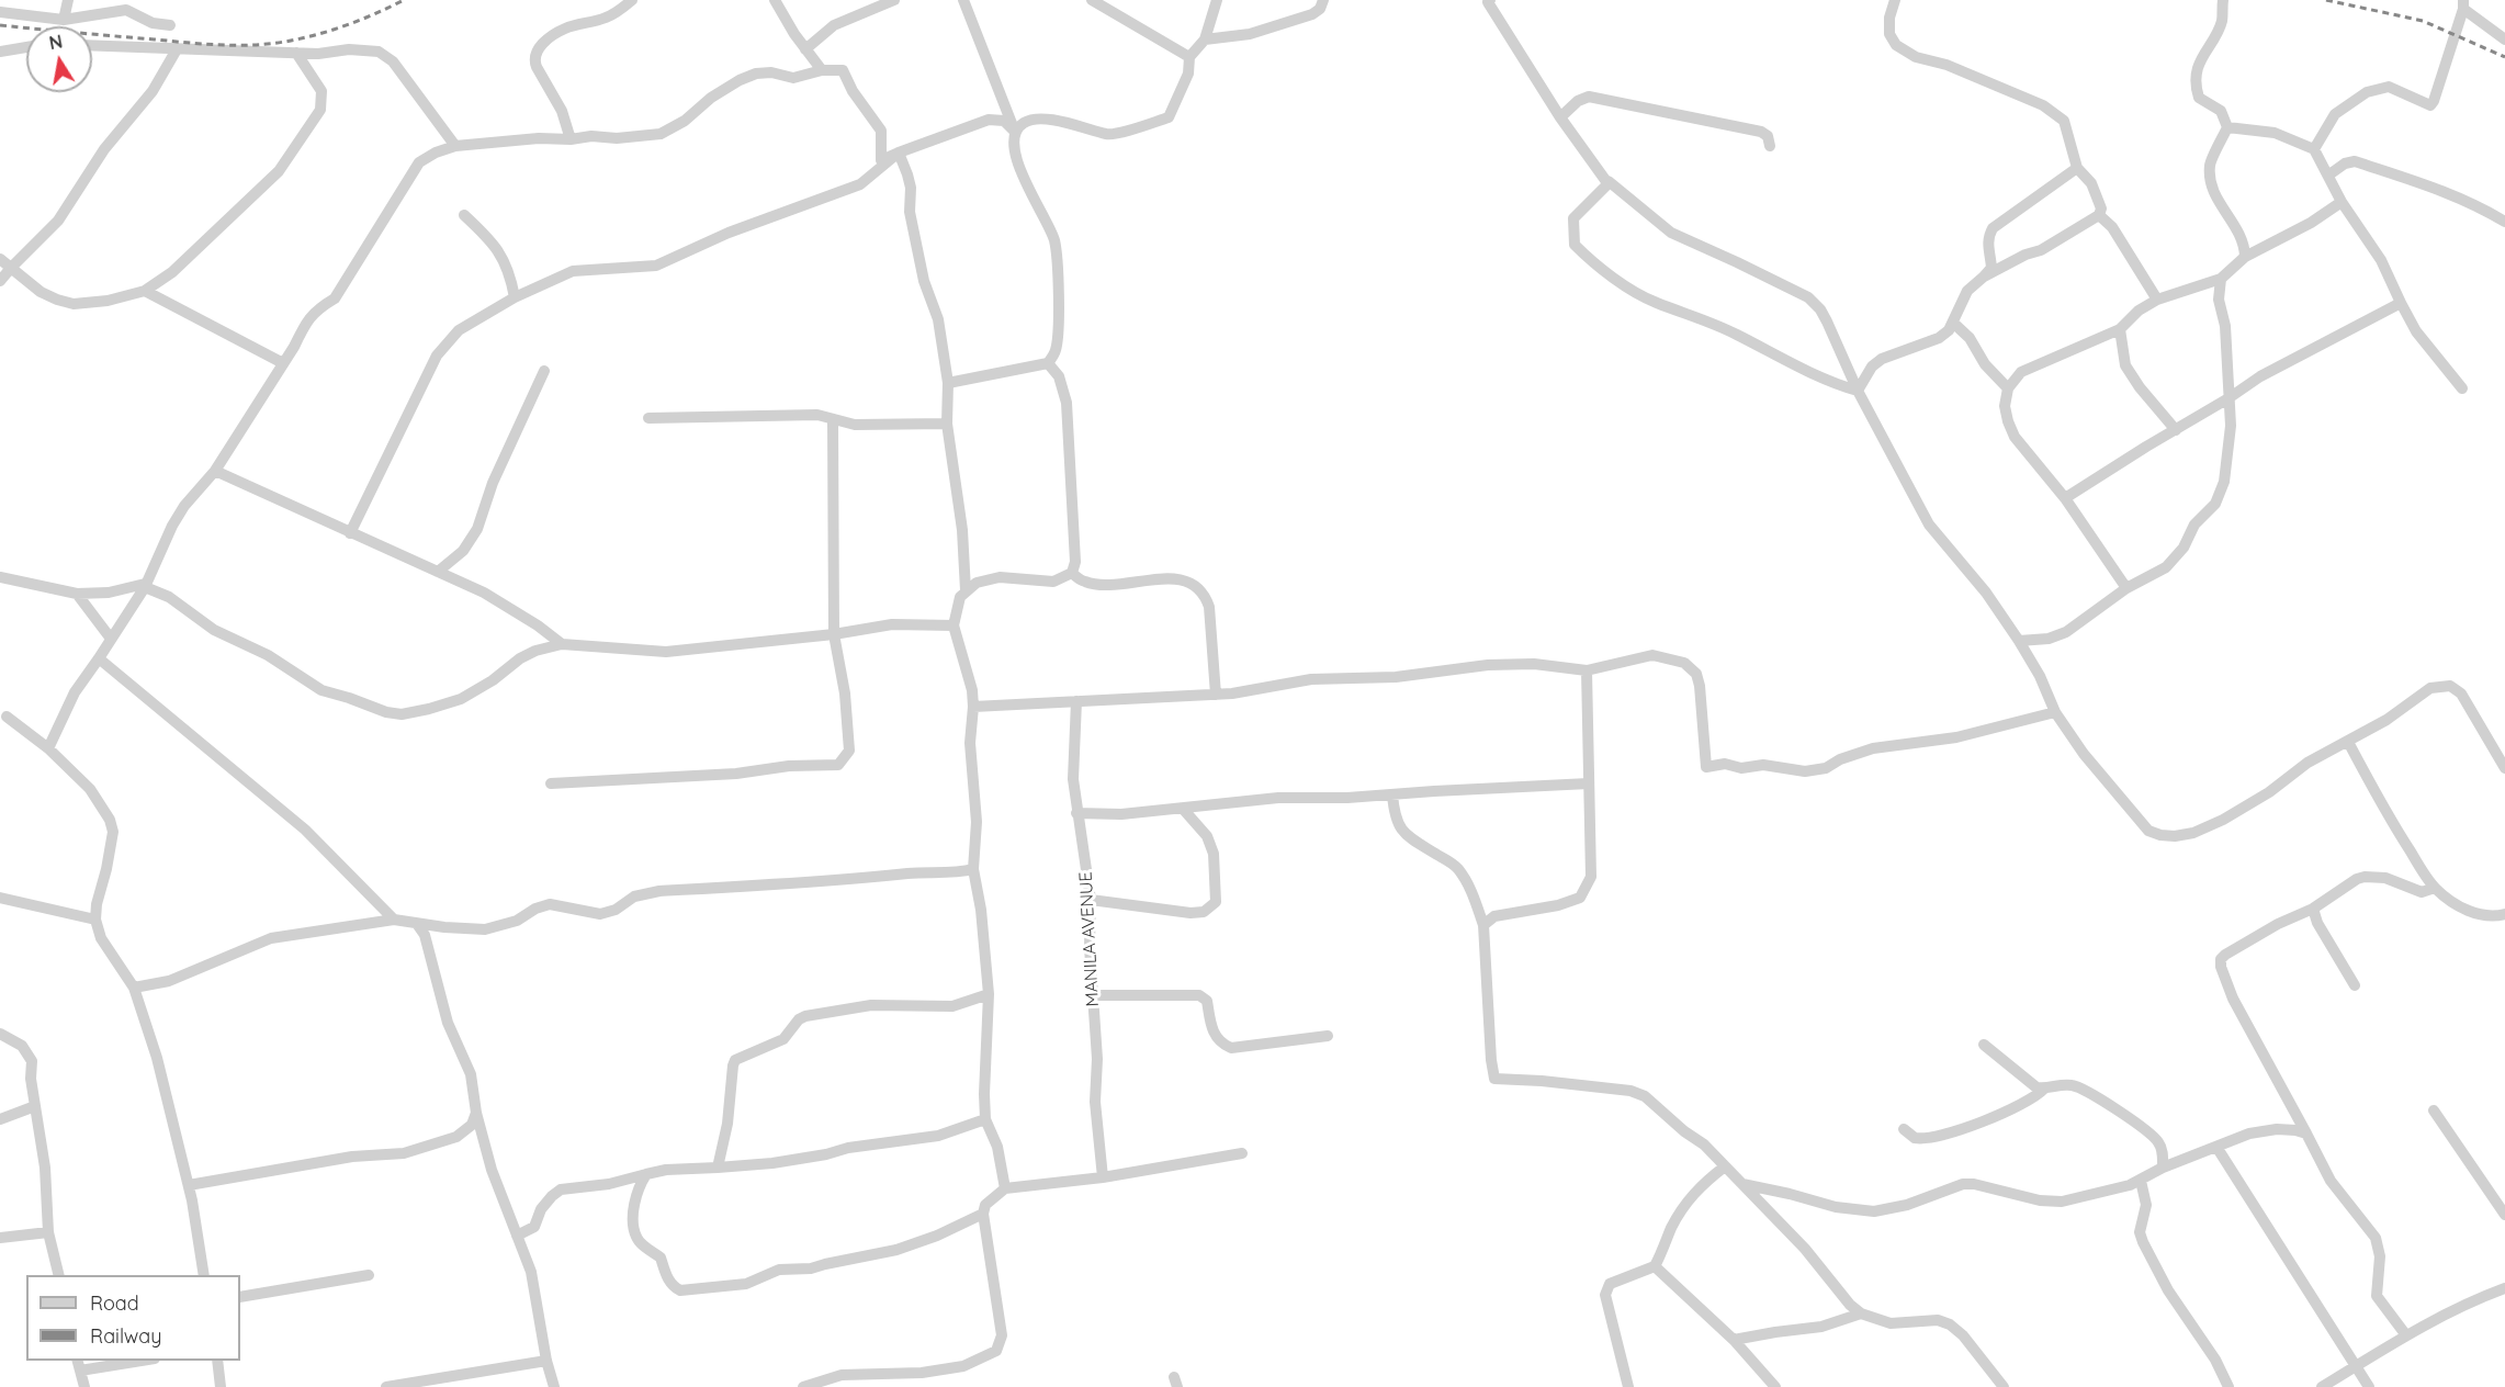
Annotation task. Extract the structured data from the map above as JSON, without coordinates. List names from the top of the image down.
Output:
{
  "streets": {
    "street": ["MANILA AVENUE"]
  },
  "legend": ["Road", "Railway"],
  "north": "top"
}
